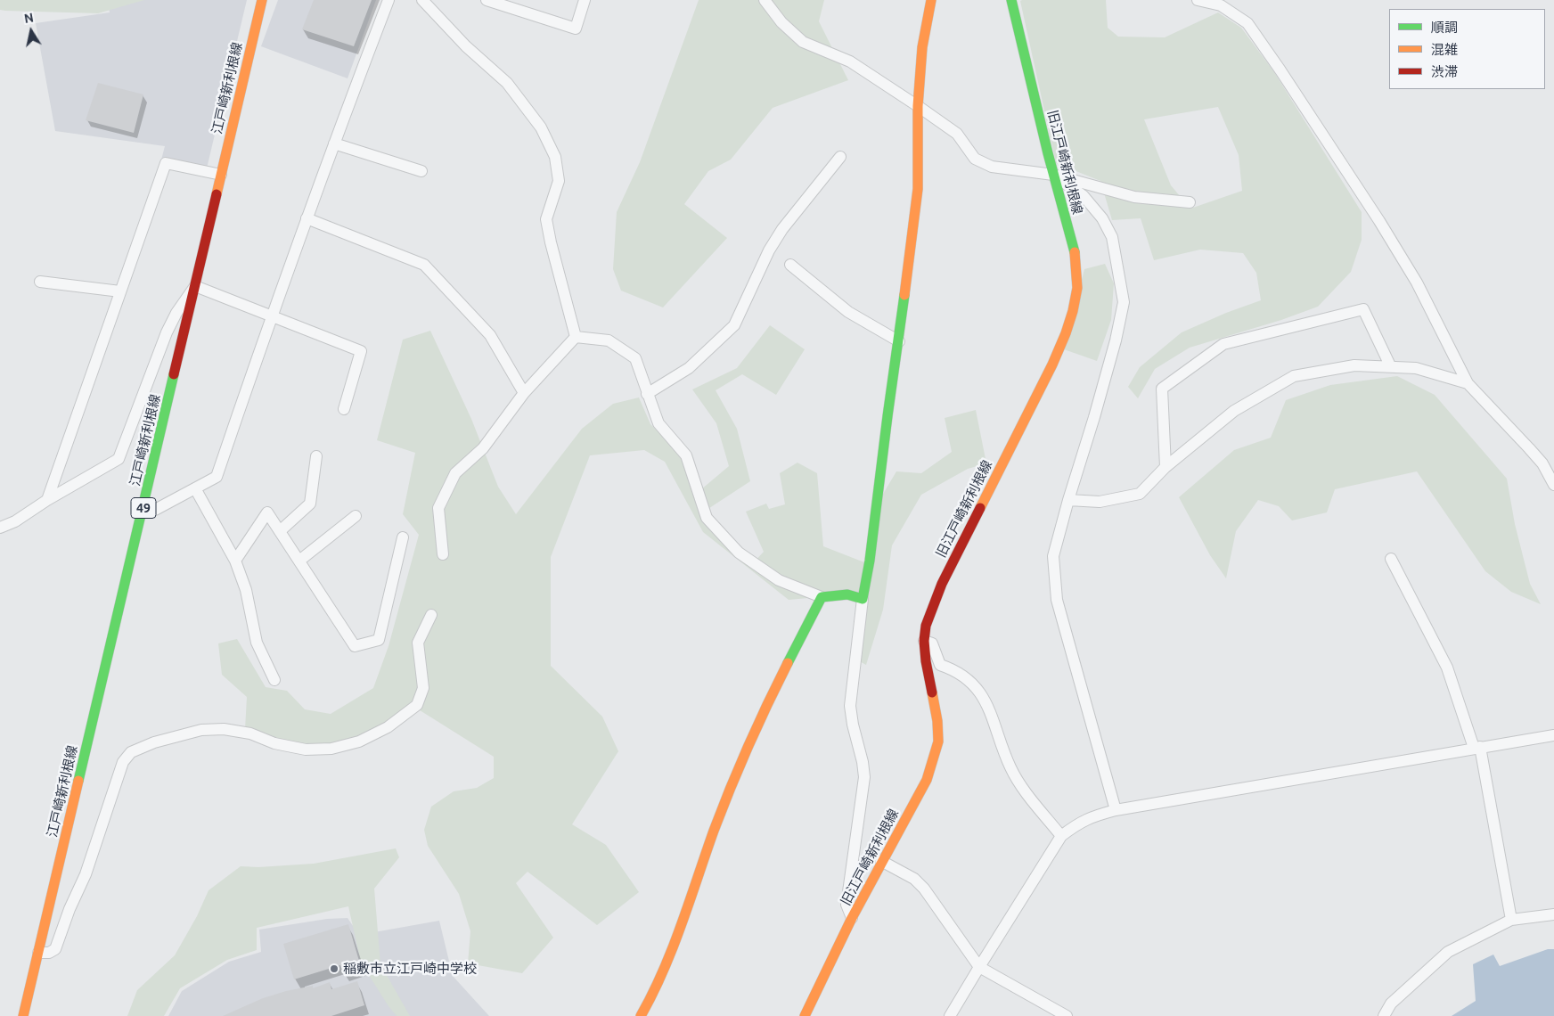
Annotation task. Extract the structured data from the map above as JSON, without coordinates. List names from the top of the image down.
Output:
{
  "streets": {
    "street": ["江戸崎新利根線", "旧江戸崎新利根線", "49"]
  },
  "places": ["稲敷市立江戸崎中学校"],
  "legend": ["順調", "混雑", "渋滞"],
  "north": "top"
}
